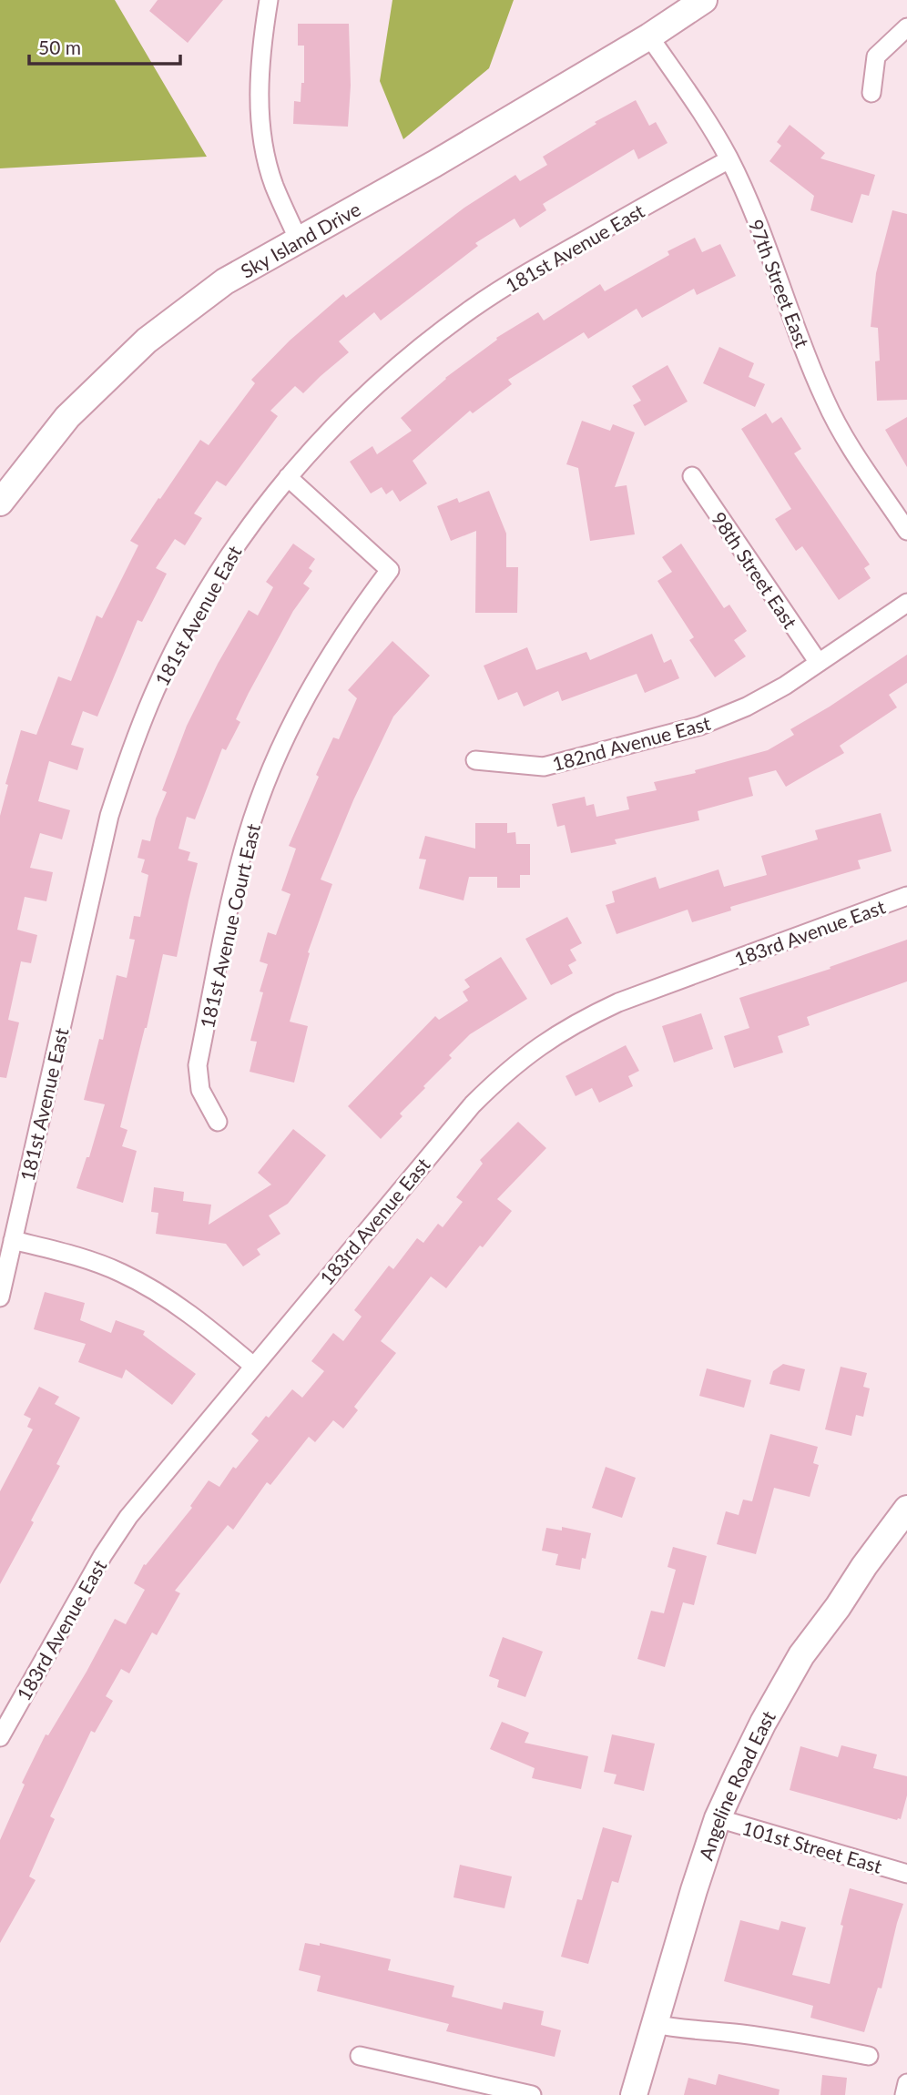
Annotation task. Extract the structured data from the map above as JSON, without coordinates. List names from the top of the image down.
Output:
{
  "streets": {
    "street": [
      "Sky Island Drive",
      "181st Avenue East",
      "97th Street East",
      "98th Street East",
      "182nd Avenue East",
      "181st Avenue Court East",
      "183rd Avenue East",
      "Angeline Road East",
      "101st Street East"
    ]
  },
  "crossings": [
    ["Sky Island Drive", "97th Street East"],
    ["181st Avenue East", "97th Street East"],
    ["181st Avenue East", "181st Avenue Court East"],
    ["98th Street East", "182nd Avenue East"],
    ["Angeline Road East", "101st Street East"]
  ],
  "scale_bar": "50 m"
}
